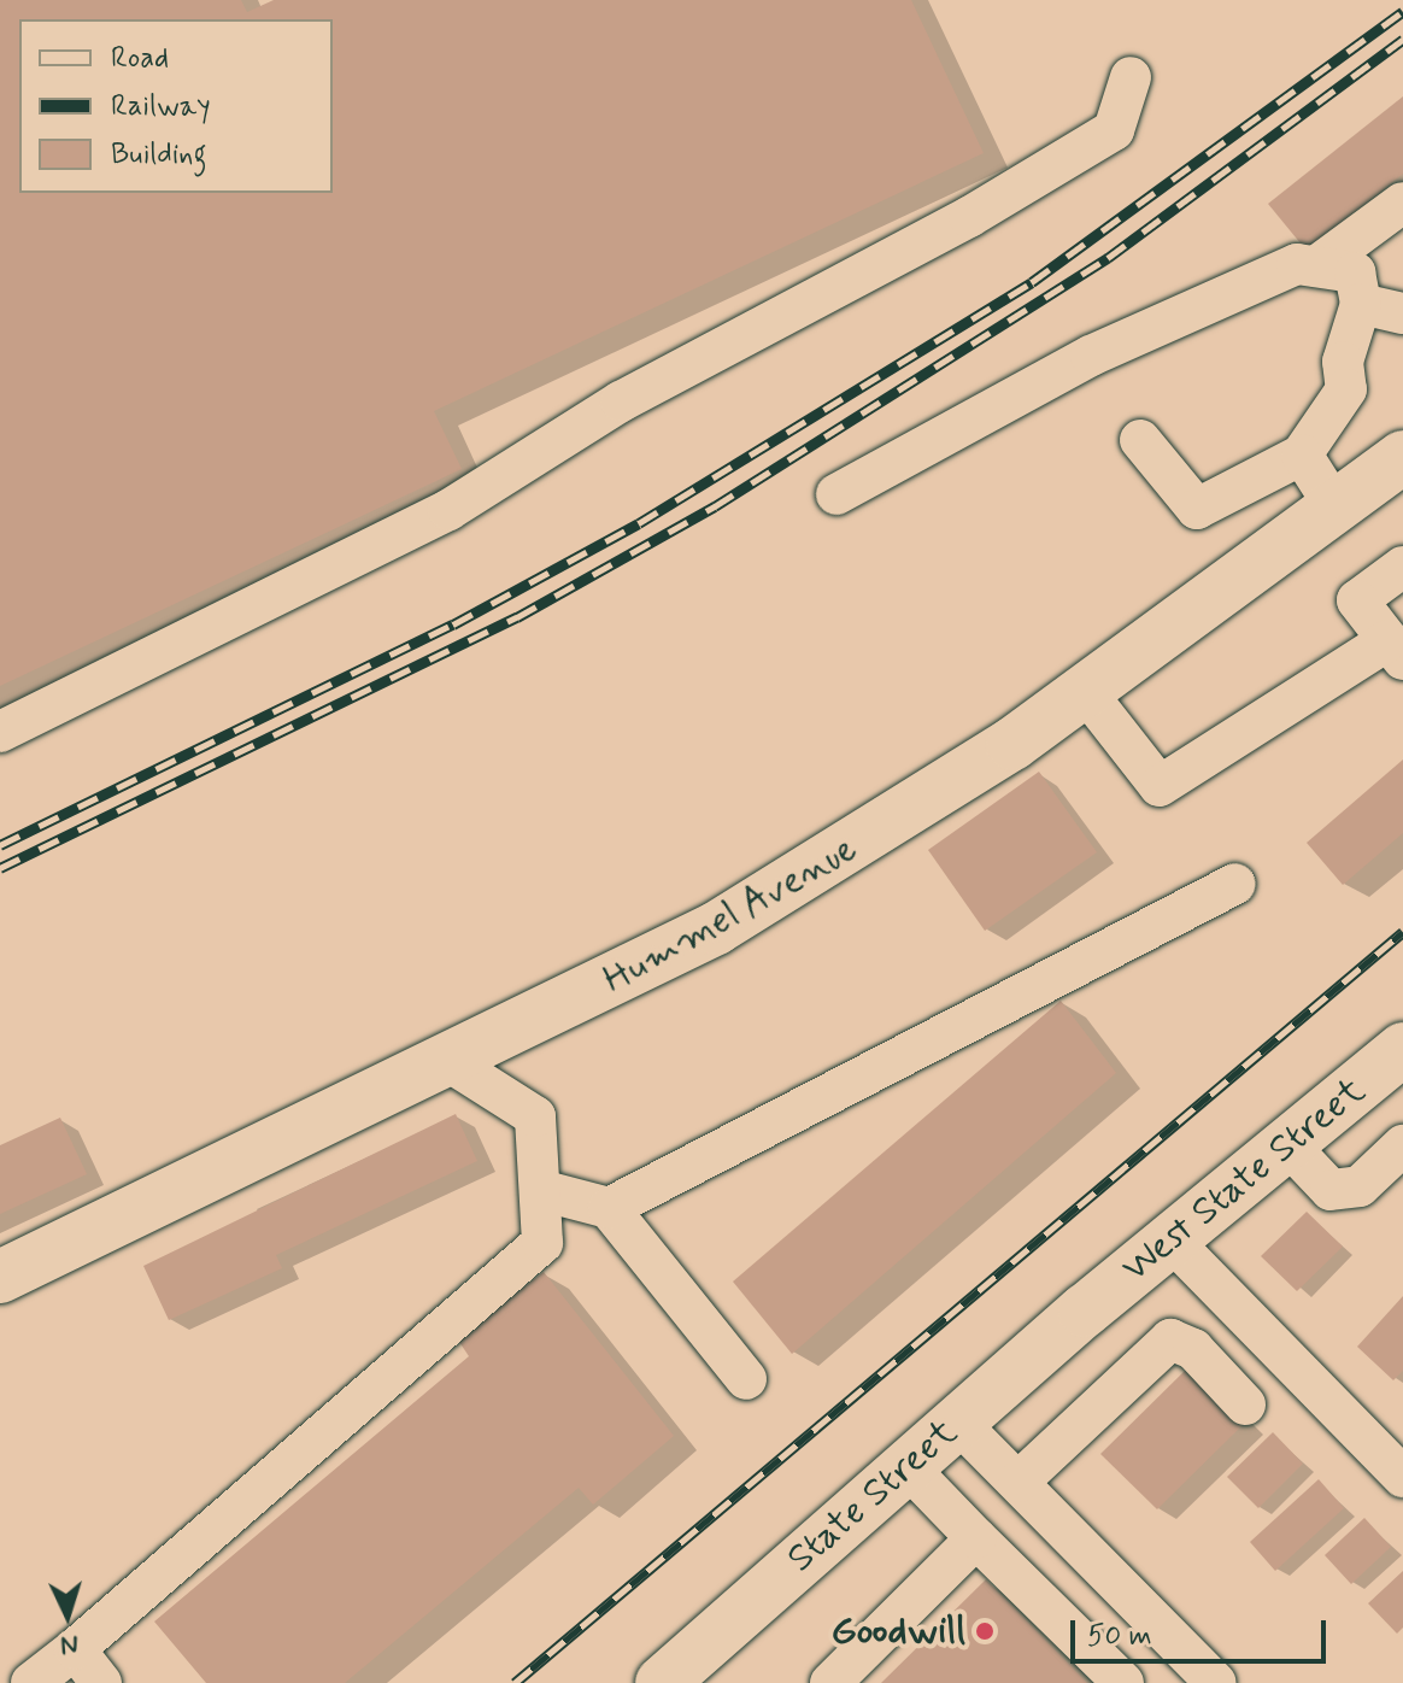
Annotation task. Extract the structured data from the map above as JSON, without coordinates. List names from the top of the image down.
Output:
{
  "streets": {
    "main road": ["Hummel Avenue", "West State Street", "State Street"]
  },
  "crossings": [
    ["West State Street", "State Street"]
  ],
  "places": ["Goodwill"],
  "legend": ["Road", "Railway", "Building"],
  "scale_bar": "50 m",
  "north": "bottom"
}
